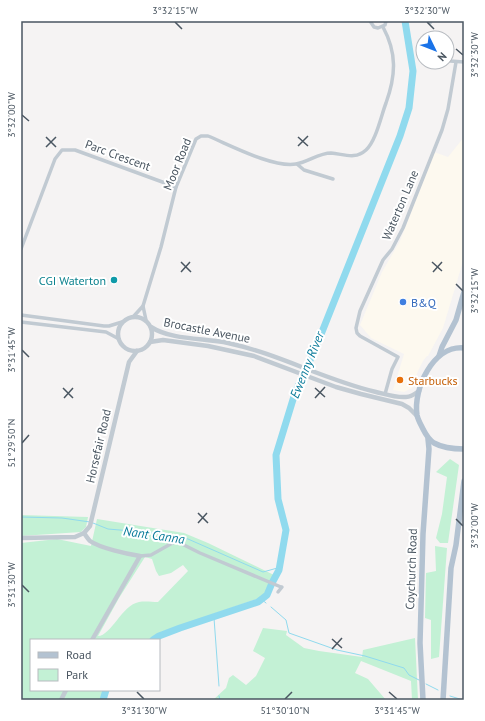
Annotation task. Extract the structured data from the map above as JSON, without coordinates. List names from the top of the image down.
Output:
{
  "streets": {
    "main road": ["Coychurch Road"],
    "street": [
      "Parc Crescent",
      "Moor Road",
      "Waterton Lane",
      "Brocastle Avenue",
      "Horsefair Road"
    ]
  },
  "crossings": [
    ["Parc Crescent", "Moor Road"],
    ["Moor Road", "Brocastle Avenue"],
    ["Moor Road", "Horsefair Road"],
    ["Waterton Lane", "Brocastle Avenue"],
    ["Brocastle Avenue", "Horsefair Road"]
  ],
  "water": ["Ewenny River", "Nant Canna"],
  "places": ["CGI Waterton", "B&Q", "Starbucks"],
  "legend": ["Road", "Park"],
  "north": "bottom right",
  "coordinates": [
    "3°32'15\"W",
    "3°32'30\"W",
    "3°32'00\"W",
    "3°31'45\"W",
    "51°29'50\"N",
    "3°31'30\"W",
    "51°30'10\"N"
  ]
}
